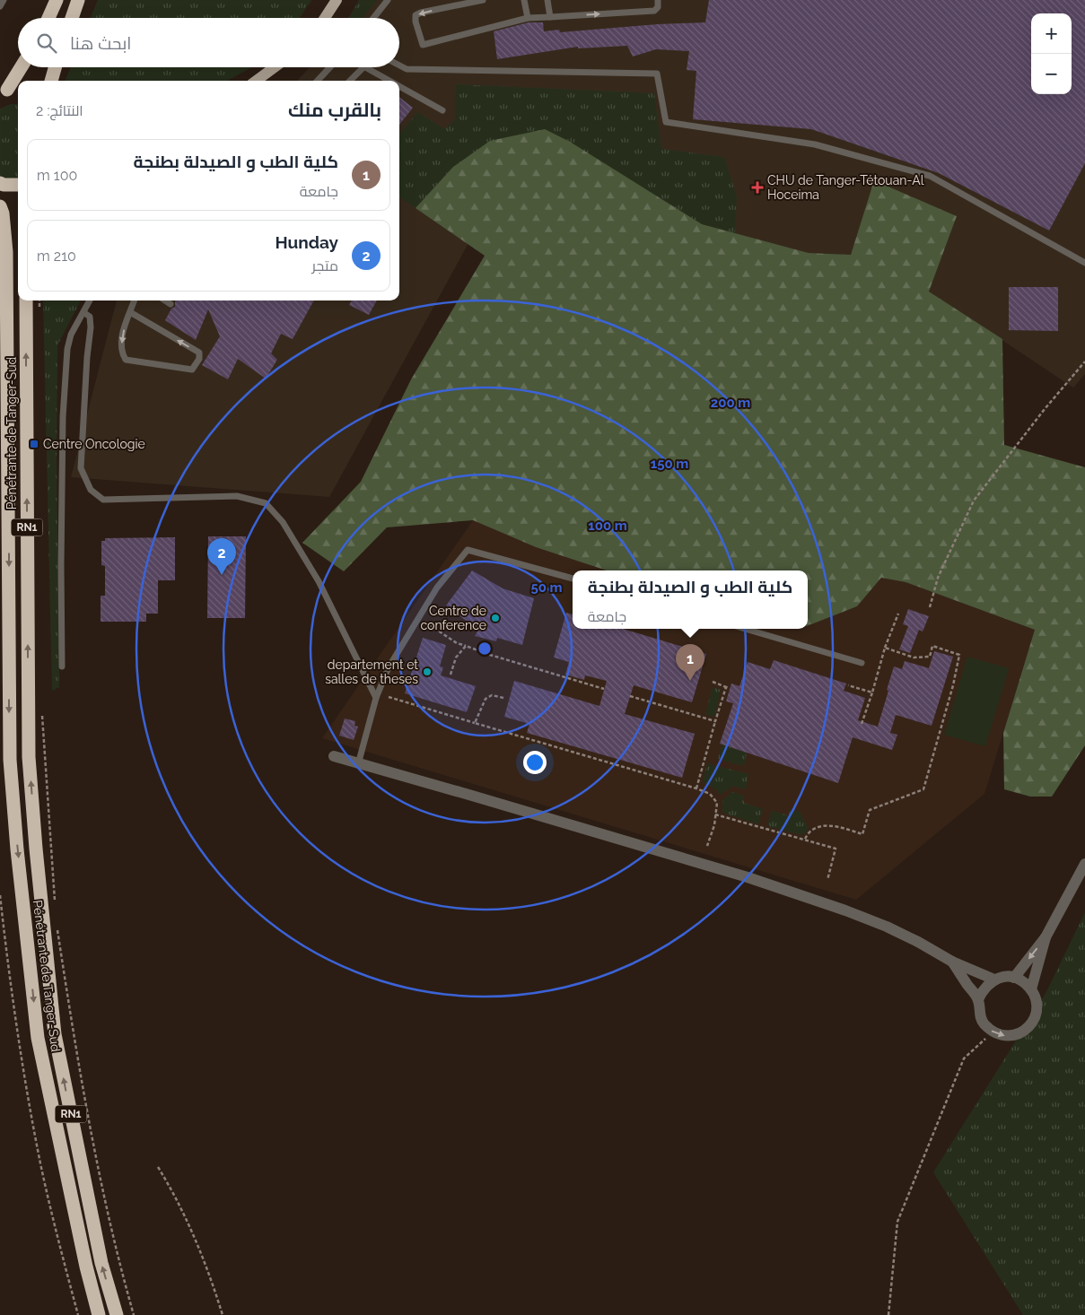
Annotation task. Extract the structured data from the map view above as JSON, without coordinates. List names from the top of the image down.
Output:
{
  "streets": {
    "highway": ["Pénétrante de Tanger-Sud", "RN1"]
  },
  "places": {
    "health": ["CHU de Tanger-Tétouan-Al Hoceima"],
    "transit": ["Centre Oncologie"],
    "other": ["Centre de conference", "departement et salles de theses"]
  },
  "page": {
    "map_buttons": ["+", "−"],
    "search": "ابحث هنا",
    "heading": ["بالقرب منك", "النتائج: 2"],
    "list": [
      {
        "mark": "1",
        "name": "كلية الطب و الصيدلة بطنجة",
        "note": "جامعة",
        "value": "100 m"
      },
      {
        "mark": "2",
        "name": "Hunday",
        "note": "متجر",
        "value": "210 m"
      }
    ],
    "pins": ["2", "1"],
    "popup": ["كلية الطب و الصيدلة بطنجة", "جامعة"]
  },
  "rings": [
    "200 m",
    "150 m",
    "100 m",
    "50 m"
  ]
}
